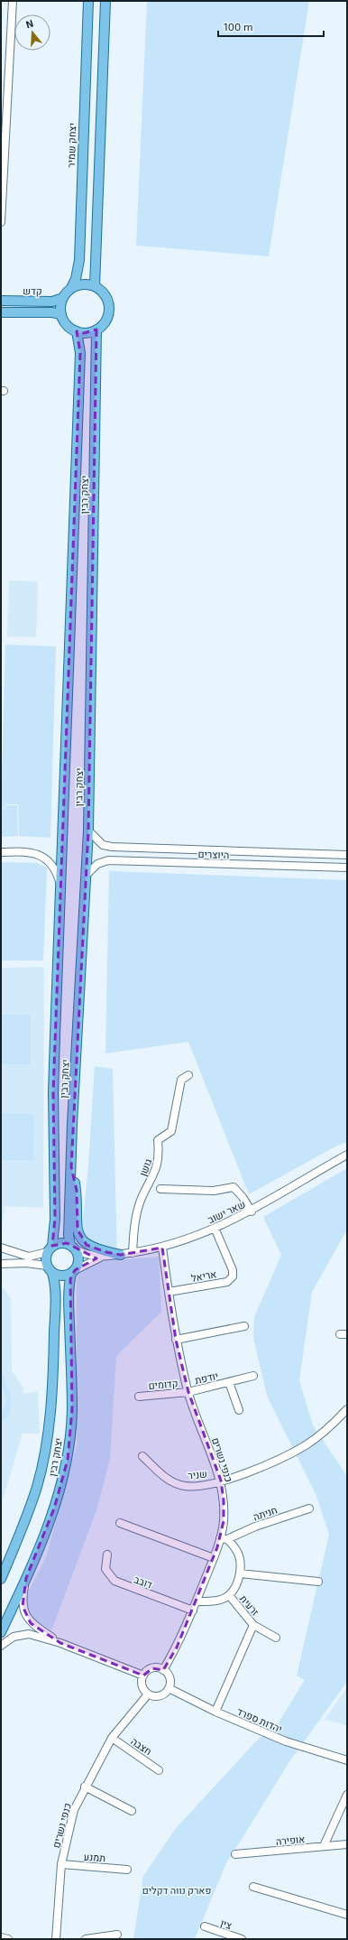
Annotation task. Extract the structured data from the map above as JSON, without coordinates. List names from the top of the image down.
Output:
{
  "streets": {
    "main road": ["יצחק שמיר", "קדש", "יצחק רבין"],
    "street": [
      "היוצרים",
      "גושן",
      "שאר ישוב",
      "אריאל",
      "יודפת",
      "קדומים",
      "כנפי נשרים",
      "שניר",
      "חניתה",
      "דובב",
      "זרעית",
      "יהדות ספרד",
      "חצבה",
      "אופירה",
      "תמנע",
      "צין"
    ]
  },
  "crossings": [
    ["יצחק שמיר", "קדש"],
    ["יצחק שמיר", "יצחק רבין"],
    ["קדש", "יצחק רבין"],
    ["יצחק רבין", "היוצרים"],
    ["יצחק רבין", "שאר ישוב"],
    ["גושן", "שאר ישוב"],
    ["שאר ישוב", "אריאל"],
    ["שאר ישוב", "כנפי נשרים"],
    ["אריאל", "כנפי נשרים"],
    ["יודפת", "קדומים"],
    ["יודפת", "כנפי נשרים"],
    ["קדומים", "כנפי נשרים"],
    ["כנפי נשרים", "שניר"],
    ["כנפי נשרים", "חניתה"],
    ["כנפי נשרים", "דובב"],
    ["כנפי נשרים", "יהדות ספרד"],
    ["כנפי נשרים", "חצבה"],
    ["כנפי נשרים", "תמנע"]
  ],
  "parks": ["פארק נווה דקלים"],
  "scale_bar": "100 m",
  "north": "top"
}
